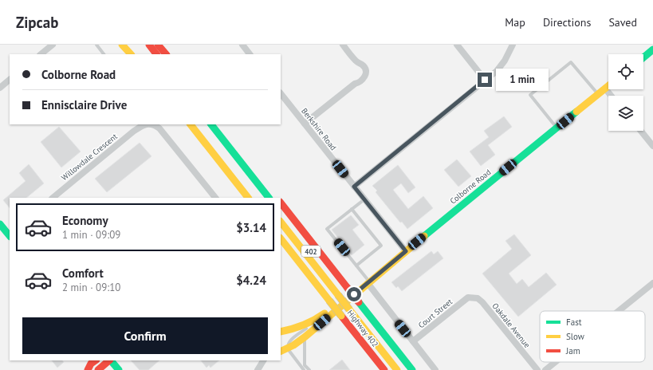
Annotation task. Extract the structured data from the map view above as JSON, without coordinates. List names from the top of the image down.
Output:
{
  "streets": {
    "main road": ["Colborne Road", "402", "Highway 402"],
    "street": [
      "Berkshire Road",
      "Willowdale Crescent",
      "Court Street",
      "Oakdale Avenue"
    ]
  },
  "crossings": [
    ["Berkshire Road", "Colborne Road"],
    ["Court Street", "Oakdale Avenue"]
  ],
  "legend": ["Fast", "Slow", "Jam"],
  "page": {
    "header": "Zipcab",
    "nav": ["Map", "Directions", "Saved"],
    "banner": ["Colborne Road", "Ennisclaire Drive"],
    "bubble": "1 min",
    "list": [
      {
        "name": "Economy",
        "note": "1 min · 09:09",
        "value": "$3.14"
      },
      {
        "name": "Comfort",
        "note": "2 min · 09:10",
        "value": "$4.24"
      }
    ],
    "buttons": "Confirm"
  }
}
